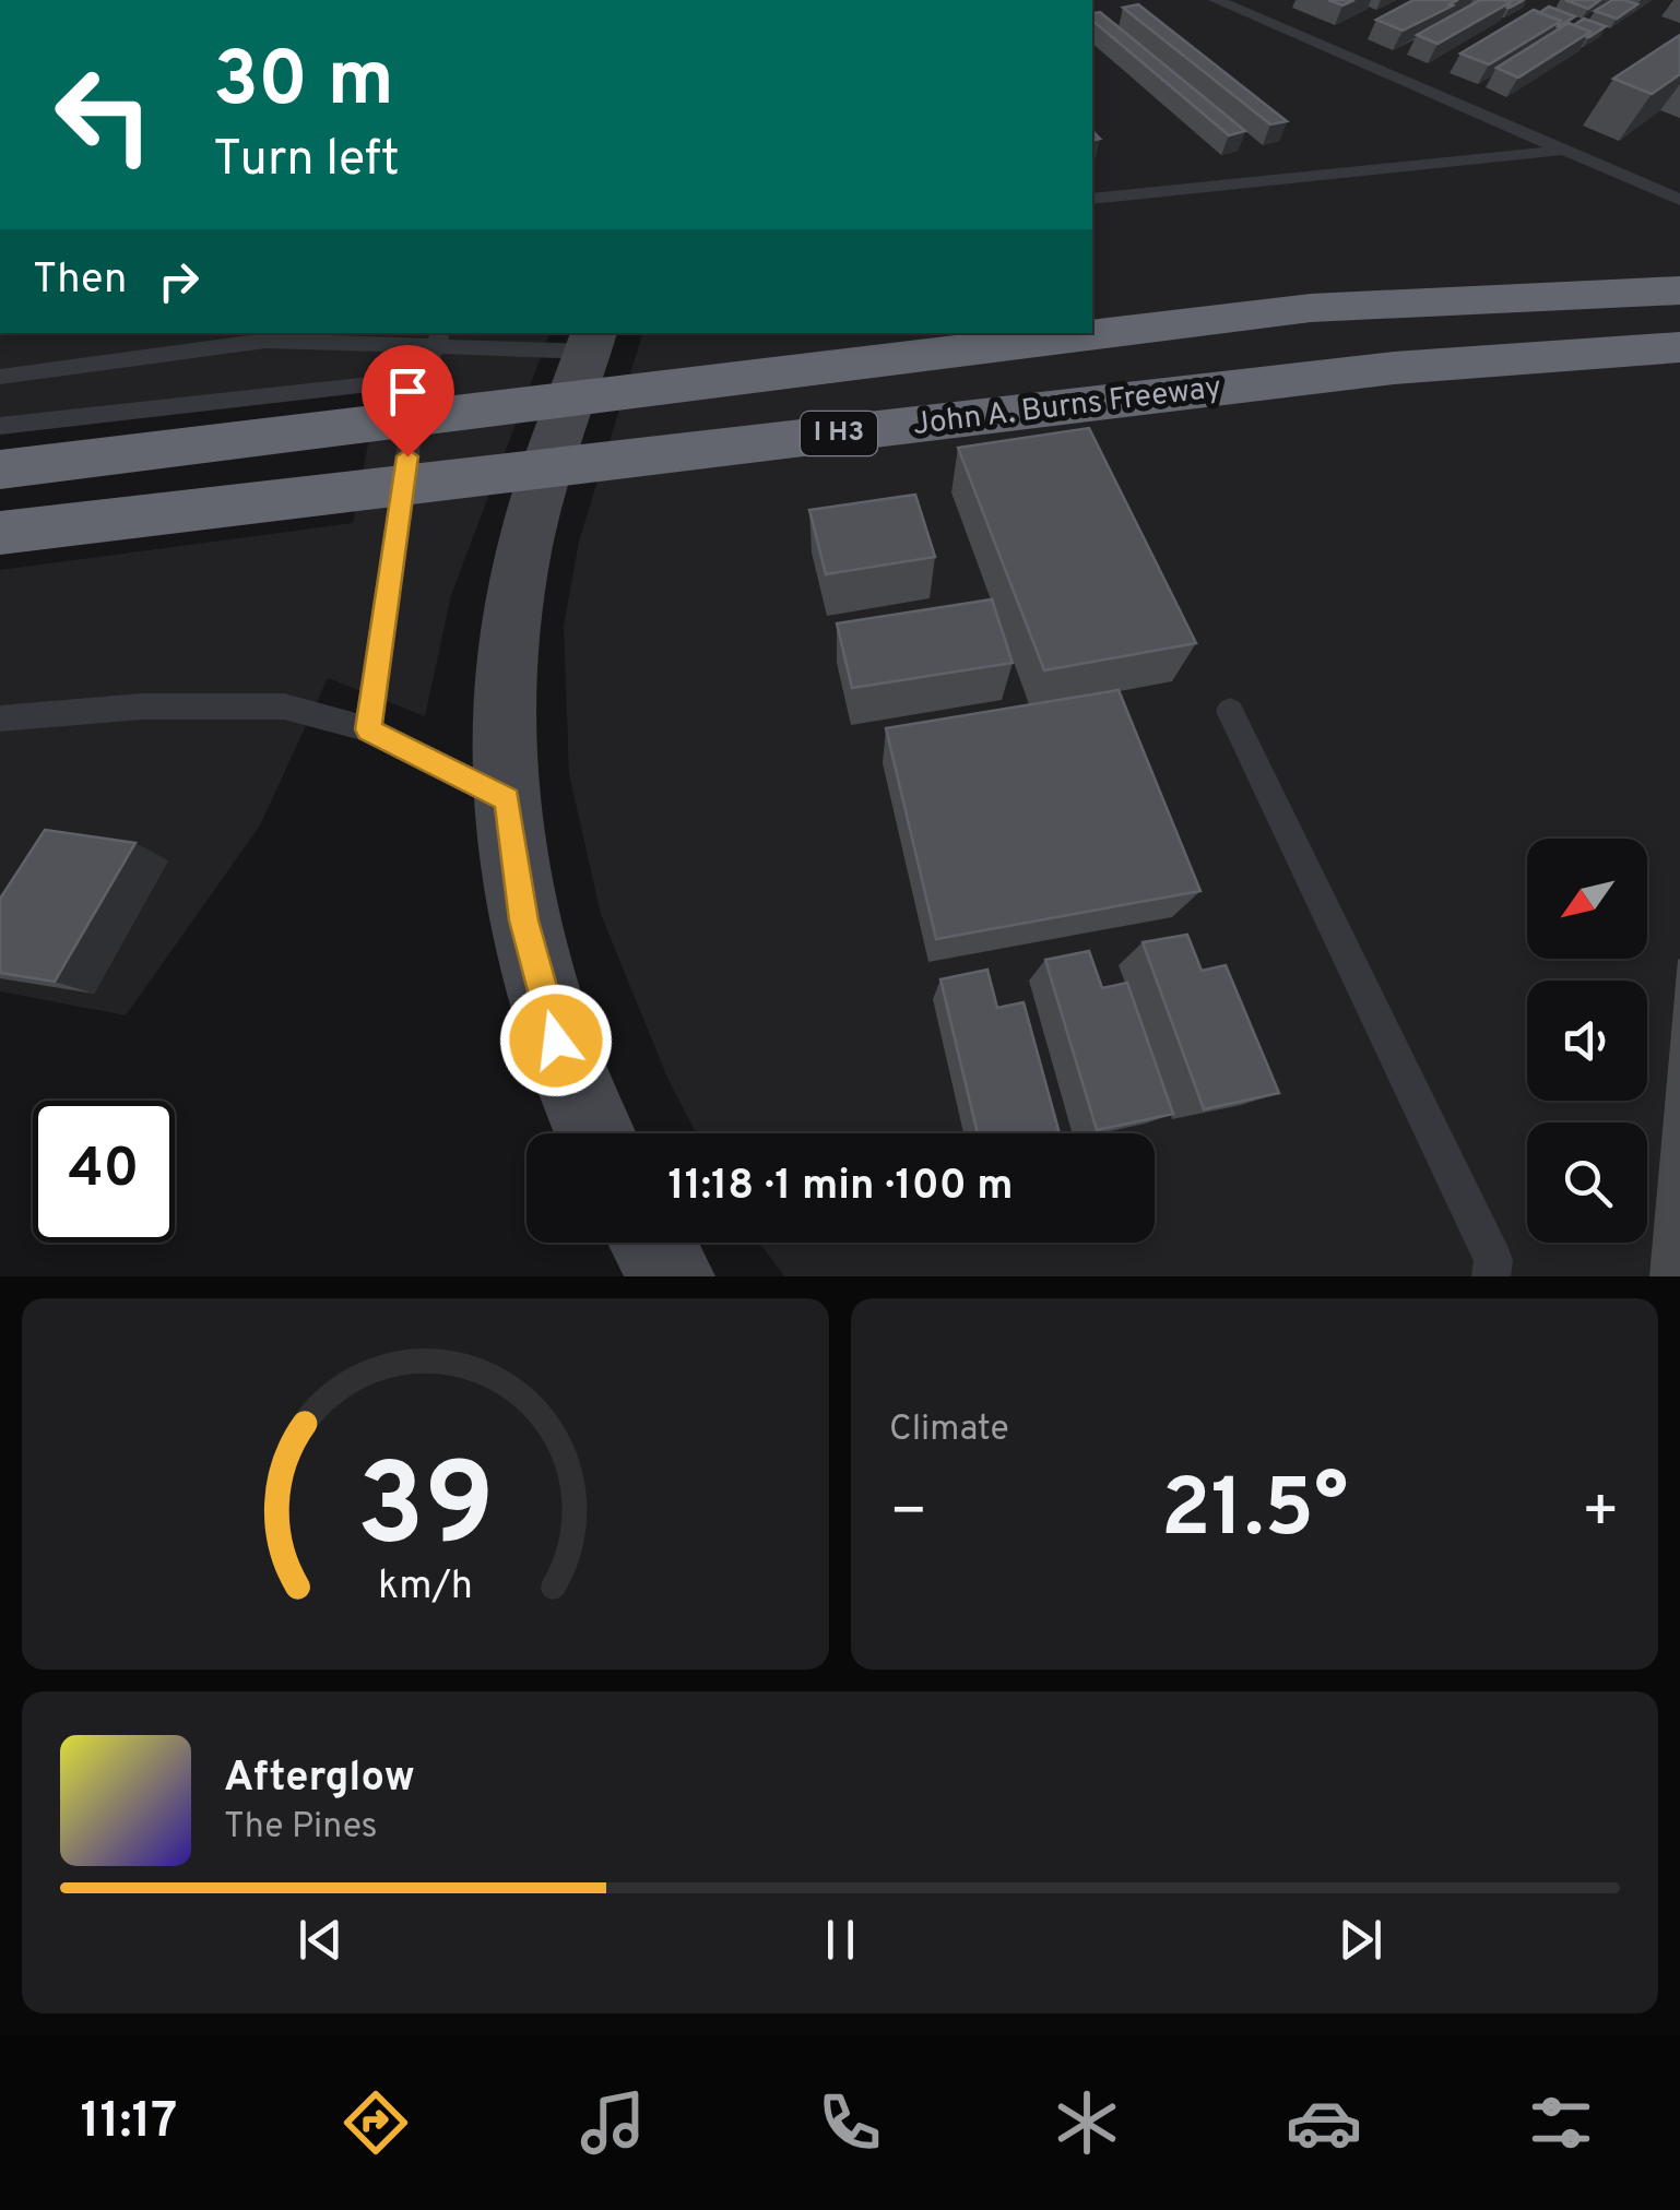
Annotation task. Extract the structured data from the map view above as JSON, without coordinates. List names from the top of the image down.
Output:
{
  "streets": {
    "highway": ["John A. Burns Freeway", "I H3"]
  },
  "north": "bottom left",
  "page": {
    "turn": ["30 m", "Turn left"],
    "then": "Then",
    "limit": "40",
    "trip": "11:18 · 1 min · 100 m",
    "tile": "Climate",
    "heat": ["−", "21.5°", "+"],
    "song": ["Afterglow", "The Pines"],
    "tabs": "11:17",
    "gauge": ["39", "km/h"]
  }
}
